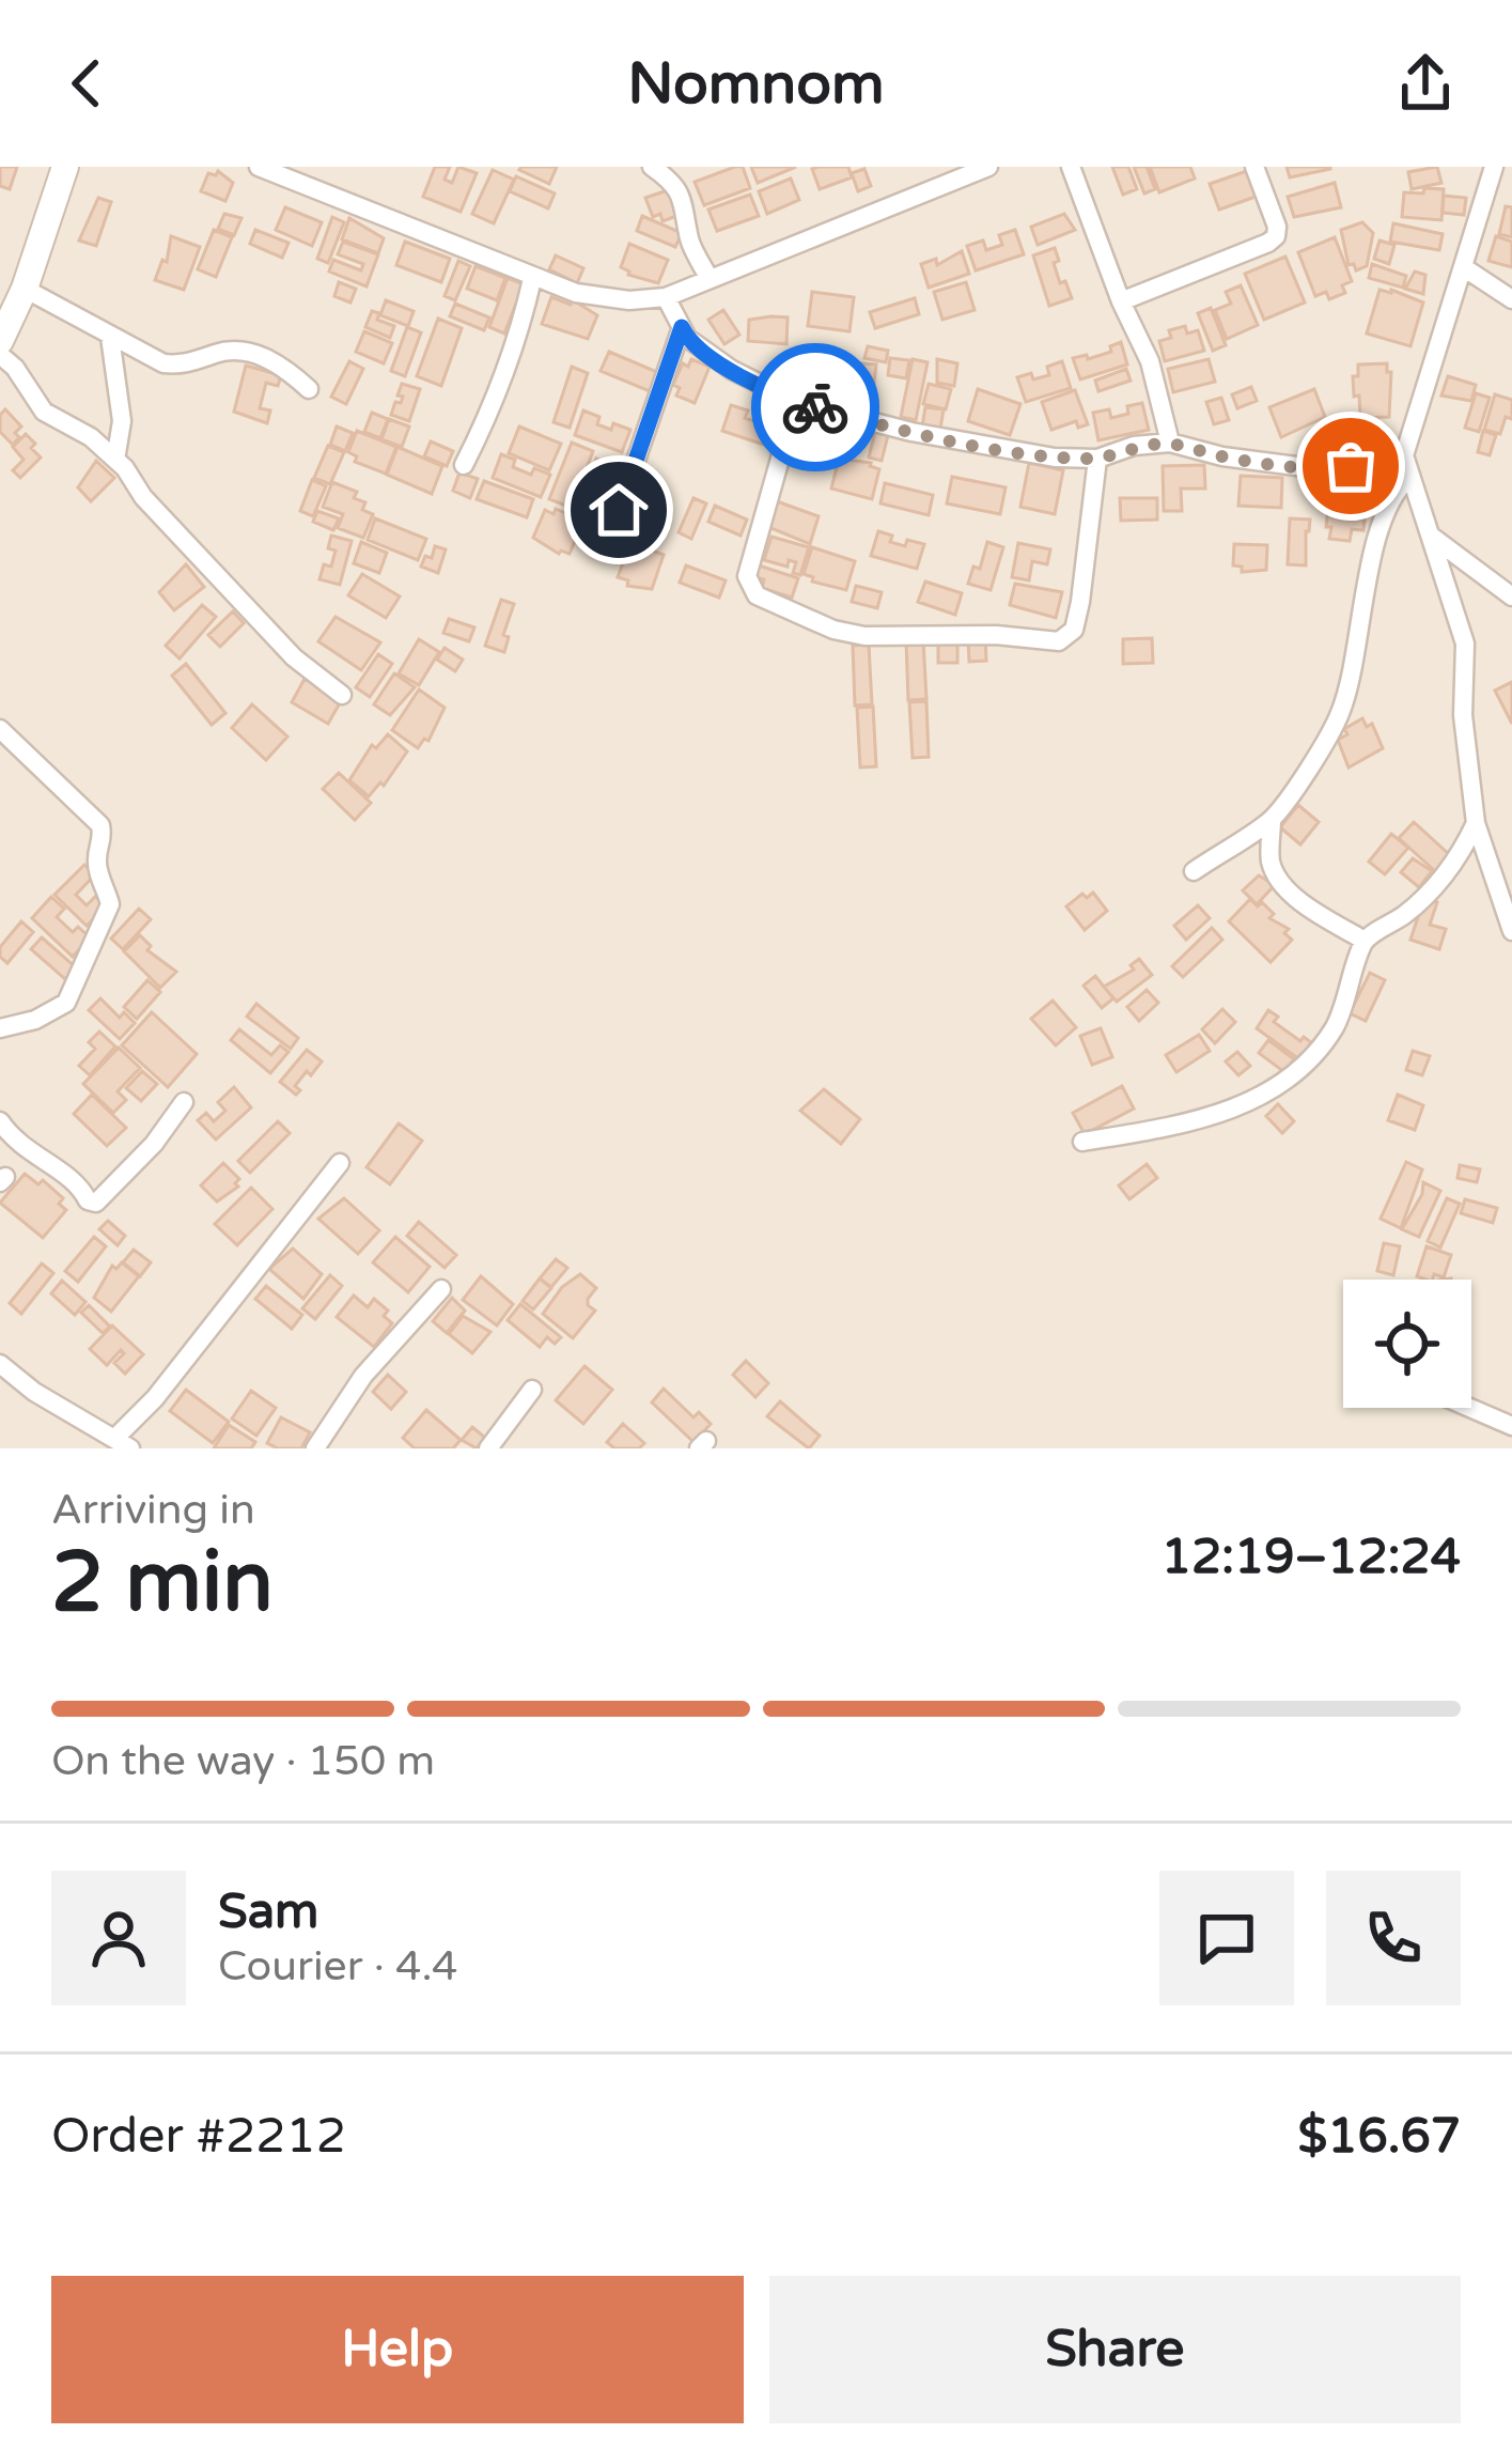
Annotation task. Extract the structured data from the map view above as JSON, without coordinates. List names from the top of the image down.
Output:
{
  "page": {
    "header": "Nomnom",
    "heading": ["2 min", "Arriving in", "12:19–12:24"],
    "panel": [
      "Sam",
      "Courier · 4.4",
      "Order #2212",
      "$16.67"
    ],
    "bar": "On the way · 150 m",
    "buttons": ["Help", "Share"]
  }
}
